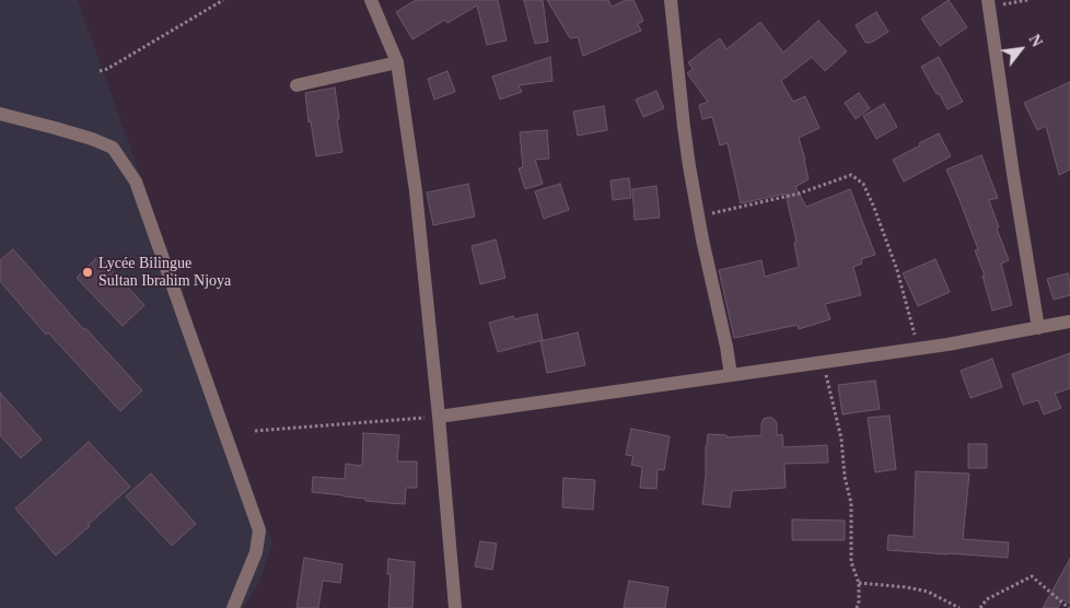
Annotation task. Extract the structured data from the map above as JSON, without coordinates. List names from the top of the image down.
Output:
{
  "places": ["Lycée Bilingue Sultan Ibrahim Njoya"],
  "north": "top right"
}
